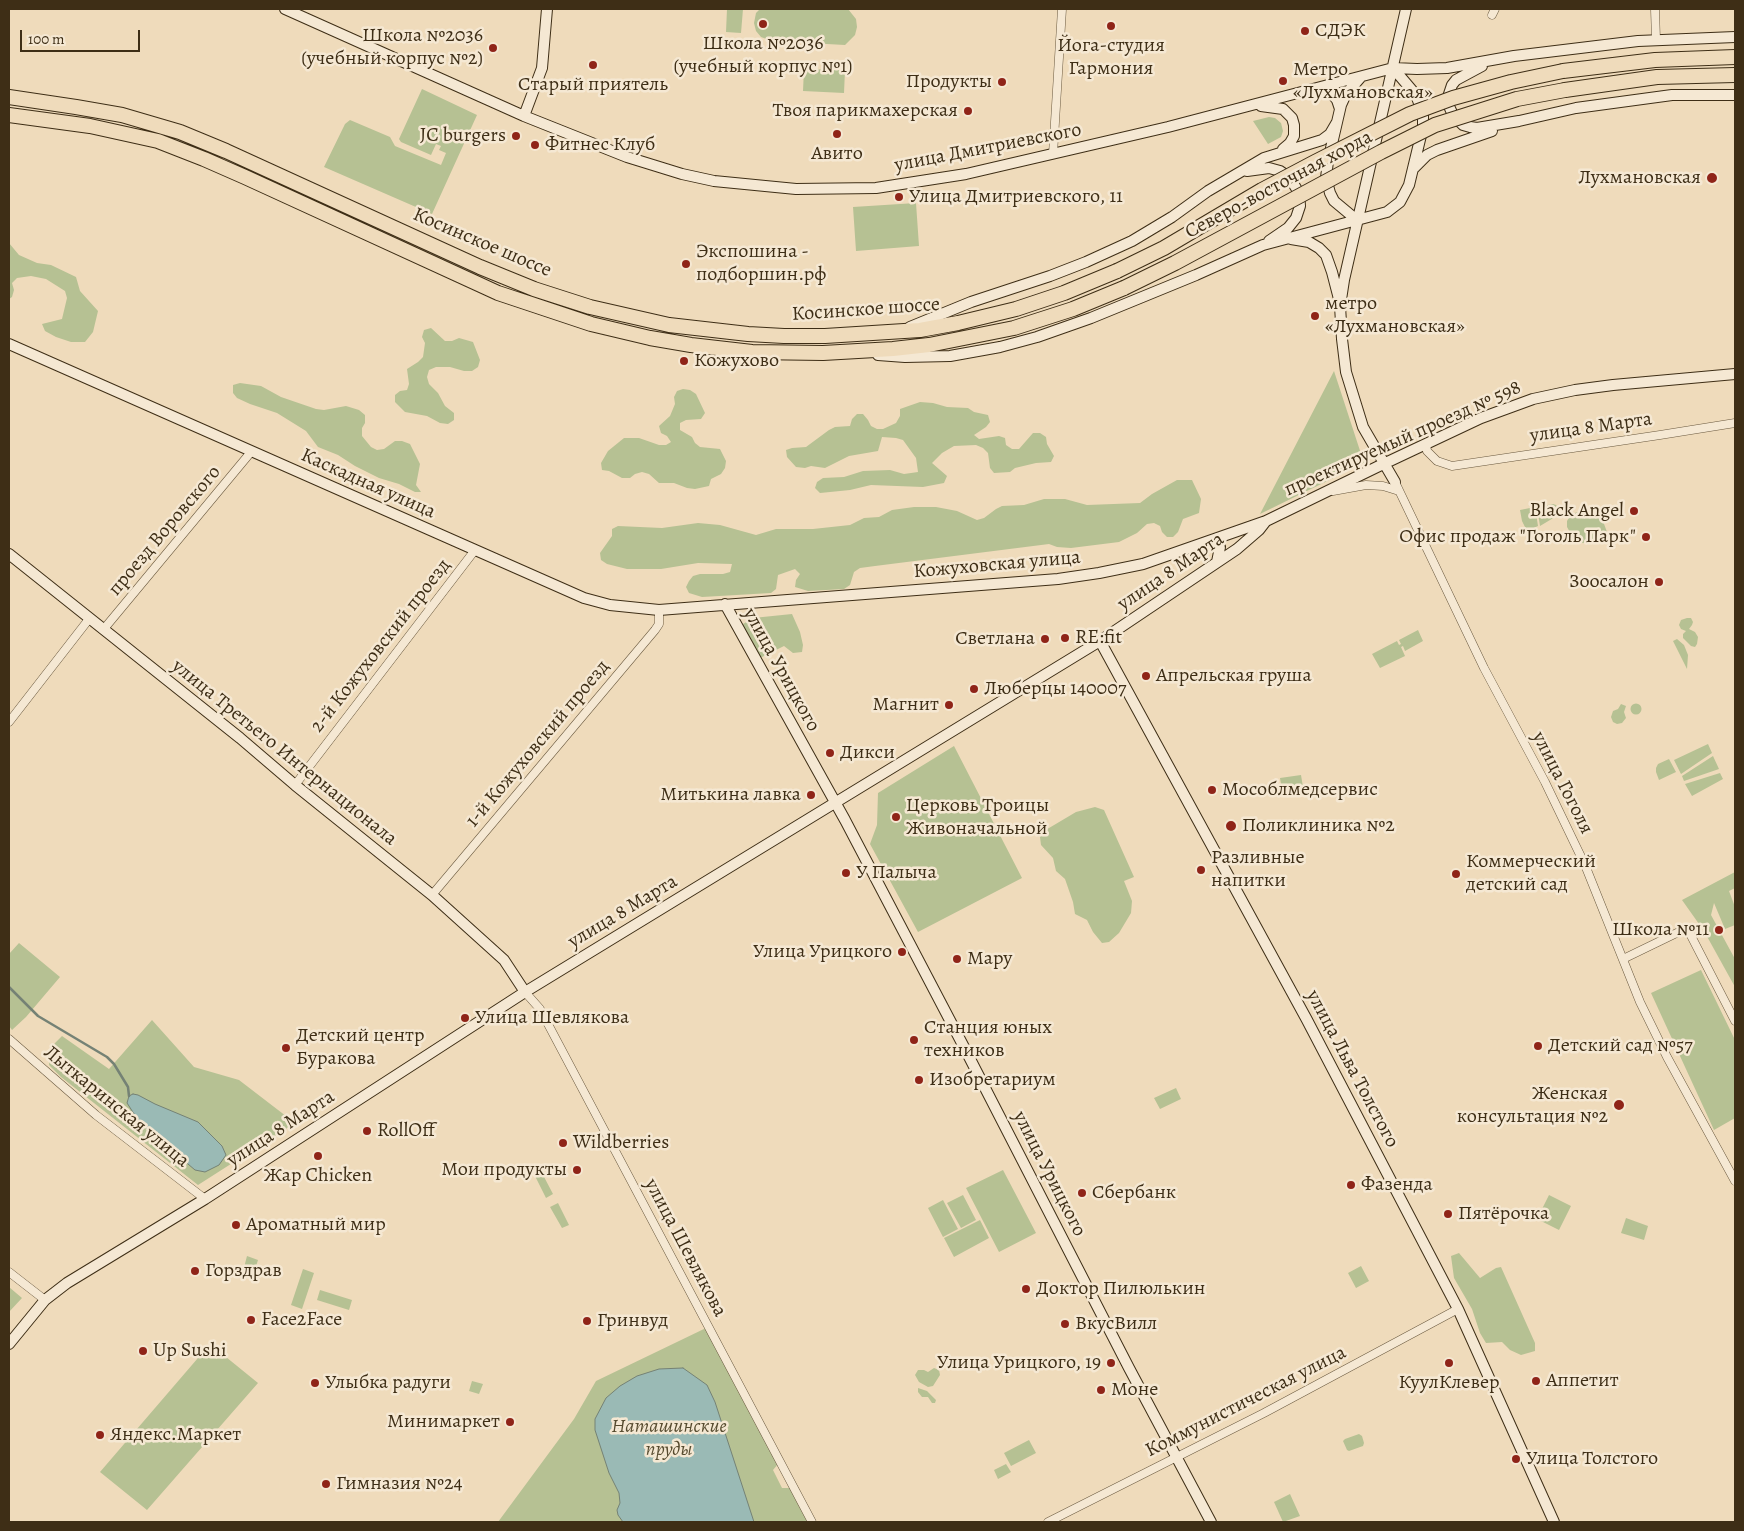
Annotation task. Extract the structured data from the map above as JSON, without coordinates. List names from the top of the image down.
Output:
{
  "streets": {
    "highway": ["Северо-восточная хорда", "Косинское шоссе"],
    "street": [
      "улица Дмитриевского",
      "улица 8 Марта",
      "проектируемый проезд № 598",
      "Каскадная улица",
      "проезд Воровского",
      "Кожуховская улица",
      "2-й Кожуховский проезд",
      "улица Урицкого",
      "1-й Кожуховский проезд",
      "улица Третьего Интернационала",
      "улица Гоголя",
      "улица Льва Толстого",
      "Лыткаринская улица",
      "улица Шевлякова",
      "Коммунистическая улица"
    ]
  },
  "crossings": [
    ["Северо-восточная хорда", "Косинское шоссе"],
    ["улица 8 Марта", "проектируемый проезд № 598"],
    ["улица 8 Марта", "Кожуховская улица"],
    ["улица 8 Марта", "улица Урицкого"],
    ["улица 8 Марта", "улица Третьего Интернационала"],
    ["улица 8 Марта", "улица Льва Толстого"],
    ["улица 8 Марта", "Лыткаринская улица"],
    ["улица 8 Марта", "улица Шевлякова"],
    ["проектируемый проезд № 598", "Кожуховская улица"],
    ["Каскадная улица", "проезд Воровского"],
    ["Каскадная улица", "Кожуховская улица"],
    ["Каскадная улица", "2-й Кожуховский проезд"],
    ["Каскадная улица", "улица Урицкого"],
    ["Каскадная улица", "1-й Кожуховский проезд"],
    ["проезд Воровского", "улица Третьего Интернационала"],
    ["Кожуховская улица", "улица Урицкого"],
    ["2-й Кожуховский проезд", "улица Третьего Интернационала"],
    ["улица Урицкого", "Коммунистическая улица"],
    ["1-й Кожуховский проезд", "улица Третьего Интернационала"],
    ["улица Третьего Интернационала", "улица Шевлякова"],
    ["улица Льва Толстого", "Коммунистическая улица"]
  ],
  "parks": ["Наташинские пруды"],
  "places": [
    "Школа №2036 (учебный корпус №1)",
    "Йога-студия Гармония",
    "СДЭК",
    "Школа №2036 (учебный корпус №2)",
    "Старый приятель",
    "Метро «Лухмановская»",
    "Продукты",
    "Твоя парикмахерская",
    "Авито",
    "JC burgers",
    "Фитнес Клуб",
    "Лухмановская",
    "Улица Дмитриевского, 11",
    "Экспошина - подборшин.рф",
    "метро «Лухмановская»",
    "Кожухово",
    "Black Angel",
    "Офис продаж \"Гоголь Парк\"",
    "Зоосалон",
    "RE:fit",
    "Светлана",
    "Апрельская груша",
    "Люберцы 140007",
    "Магнит",
    "Дикси",
    "Мособлмедсервис",
    "Митькина лавка",
    "Церковь Троицы Живоначальной",
    "Поликлиника №2",
    "Разливные напитки",
    "У Палыча",
    "Коммерческий детский сад",
    "Школа №11",
    "Улица Урицкого",
    "Мару",
    "Улица Шевлякова",
    "Станция юных техников",
    "Детский сад №57",
    "Детский центр Буракова",
    "Изобретариум",
    "Женская консультация №2",
    "RollOff",
    "Wildberries",
    "Жар Chicken",
    "Мои продукты",
    "Фазенда",
    "Сбербанк",
    "Пятёрочка",
    "Ароматный мир",
    "Горздрав",
    "Доктор Пилюлькин",
    "Face2Face",
    "Гринвуд",
    "ВкусВилл",
    "Up Sushi",
    "Улица Урицкого, 19",
    "КуулКлевер",
    "Аппетит",
    "Улыбка радуги",
    "Моне",
    "Минимаркет",
    "Яндекс.Маркет",
    "Улица Толстого",
    "Гимназия №24"
  ],
  "scale_bar": "100 m"
}
